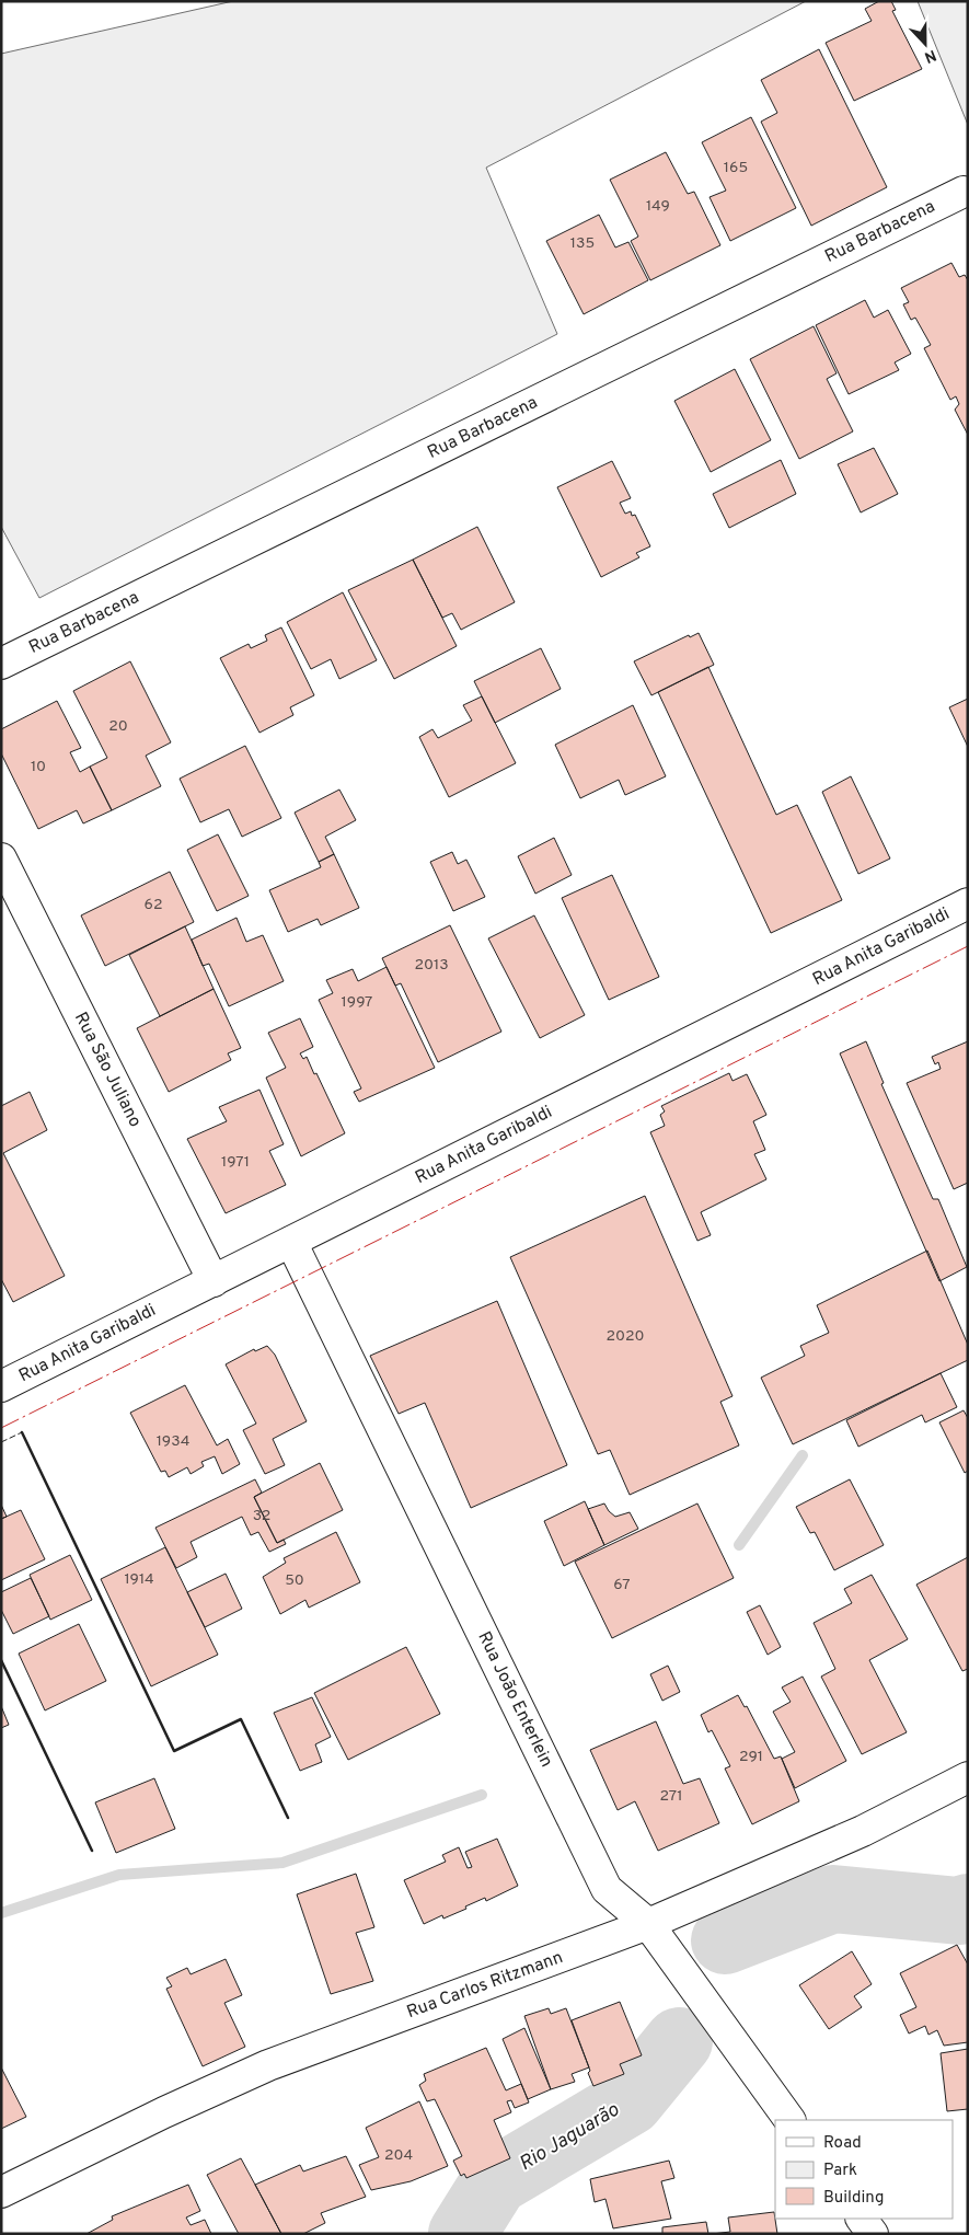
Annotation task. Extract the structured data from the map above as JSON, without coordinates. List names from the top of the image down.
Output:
{
  "streets": {
    "street": [
      "Rua Barbacena",
      "Rua Anita Garibaldi",
      "Rua São Juliano",
      "Rua João Enterlein",
      "Rua Carlos Ritzmann"
    ]
  },
  "crossings": [
    ["Rua Anita Garibaldi", "Rua São Juliano"],
    ["Rua Anita Garibaldi", "Rua João Enterlein"],
    ["Rua João Enterlein", "Rua Carlos Ritzmann"]
  ],
  "water": ["Rio Jaguarão"],
  "house_numbers": [
    "165",
    "149",
    "135",
    "20",
    "10",
    "62",
    "2013",
    "1997",
    "1971",
    "2020",
    "1934",
    "32",
    "1914",
    "50",
    "67",
    "291",
    "271",
    "204"
  ],
  "legend": ["Road", "Park", "Building"],
  "north": "bottom"
}
